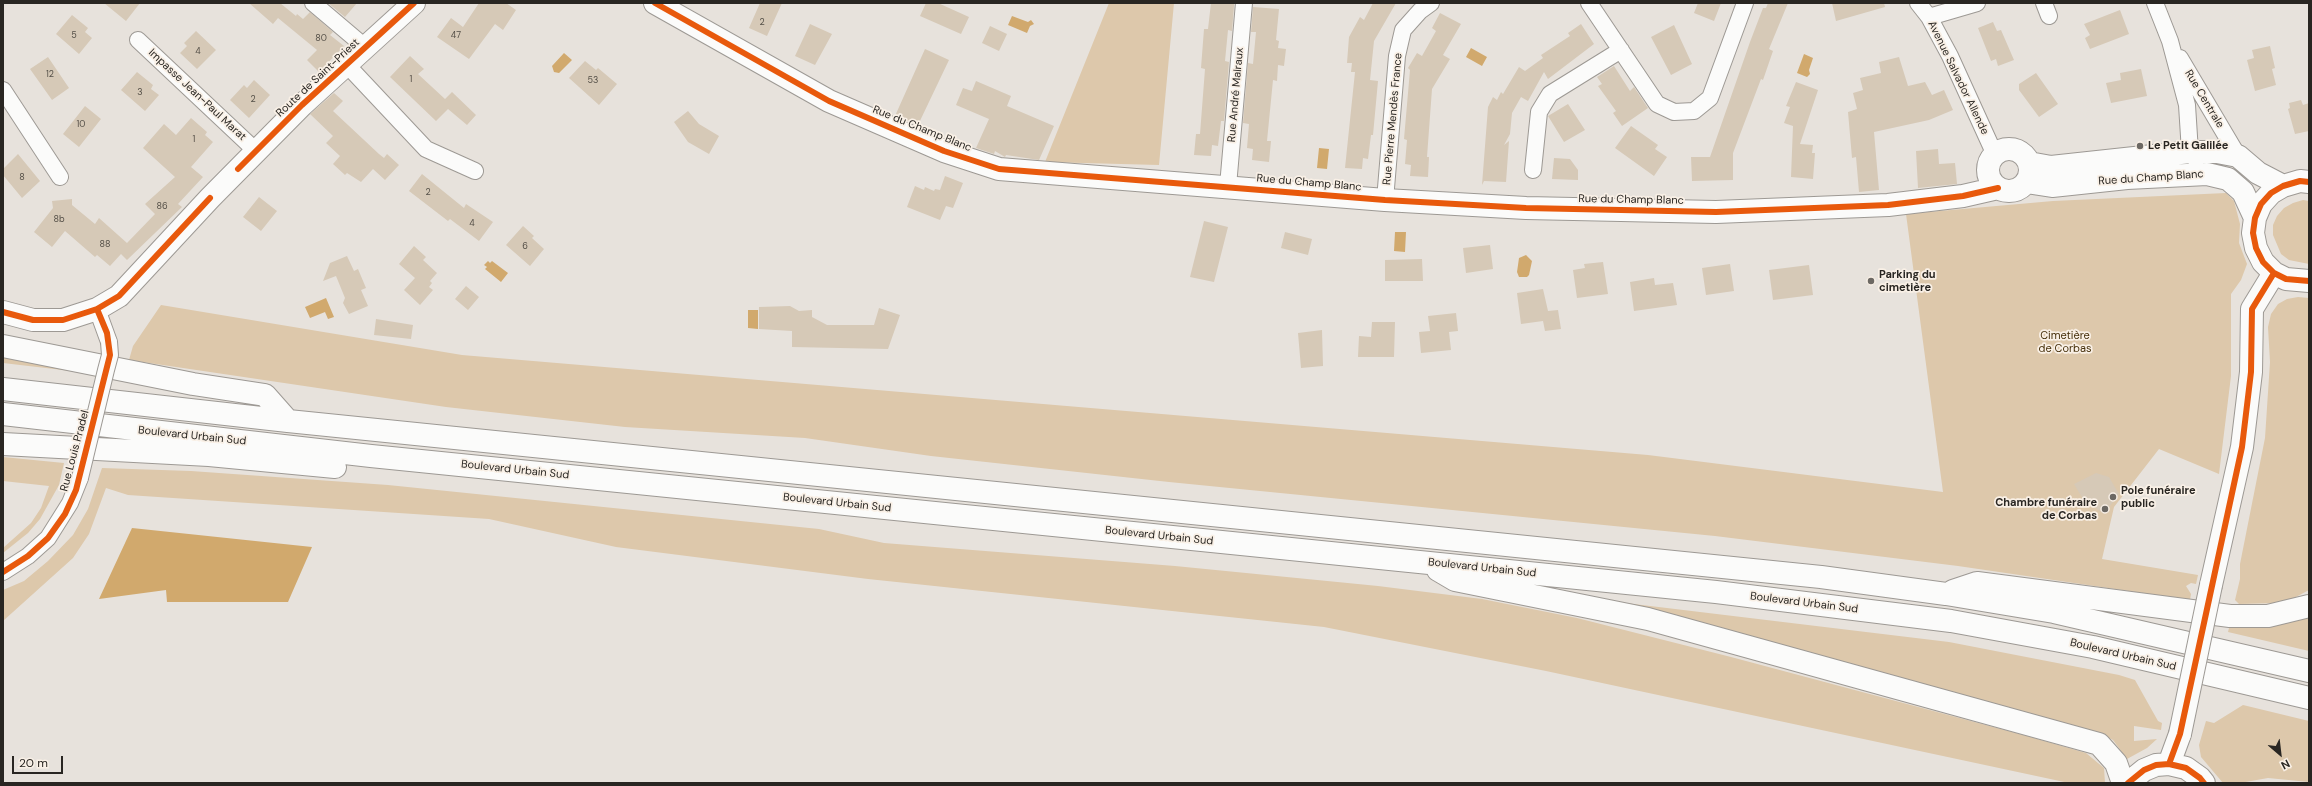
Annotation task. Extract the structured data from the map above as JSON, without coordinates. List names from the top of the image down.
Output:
{
  "streets": {
    "main road": ["Route de Saint-Priest", "Rue du Champ Blanc", "Boulevard Urbain Sud"],
    "street": [
      "Avenue Salvador Allende",
      "Impasse Jean-Paul Marat",
      "Rue André Malraux",
      "Rue Centrale",
      "Rue Pierre Mendès France",
      "Rue Louis Pradel"
    ]
  },
  "crossings": [
    ["Route de Saint-Priest", "Impasse Jean-Paul Marat"],
    ["Route de Saint-Priest", "Rue Louis Pradel"],
    ["Avenue Salvador Allende", "Rue du Champ Blanc"],
    ["Rue André Malraux", "Rue du Champ Blanc"],
    ["Rue Centrale", "Rue du Champ Blanc"],
    ["Rue Pierre Mendès France", "Rue du Champ Blanc"]
  ],
  "parks": ["Cimetière de Corbas"],
  "places": [
    "Le Petit Galilée",
    "Parking du cimetière",
    "Pole funéraire public",
    "Chambre funéraire de Corbas"
  ],
  "house_numbers": [
    "2",
    "5",
    "47",
    "80",
    "4",
    "12",
    "1",
    "53",
    "3",
    "2",
    "10",
    "1",
    "8",
    "2",
    "86",
    "8b",
    "4",
    "88",
    "6"
  ],
  "scale_bar": "20 m",
  "north": "bottom right"
}
